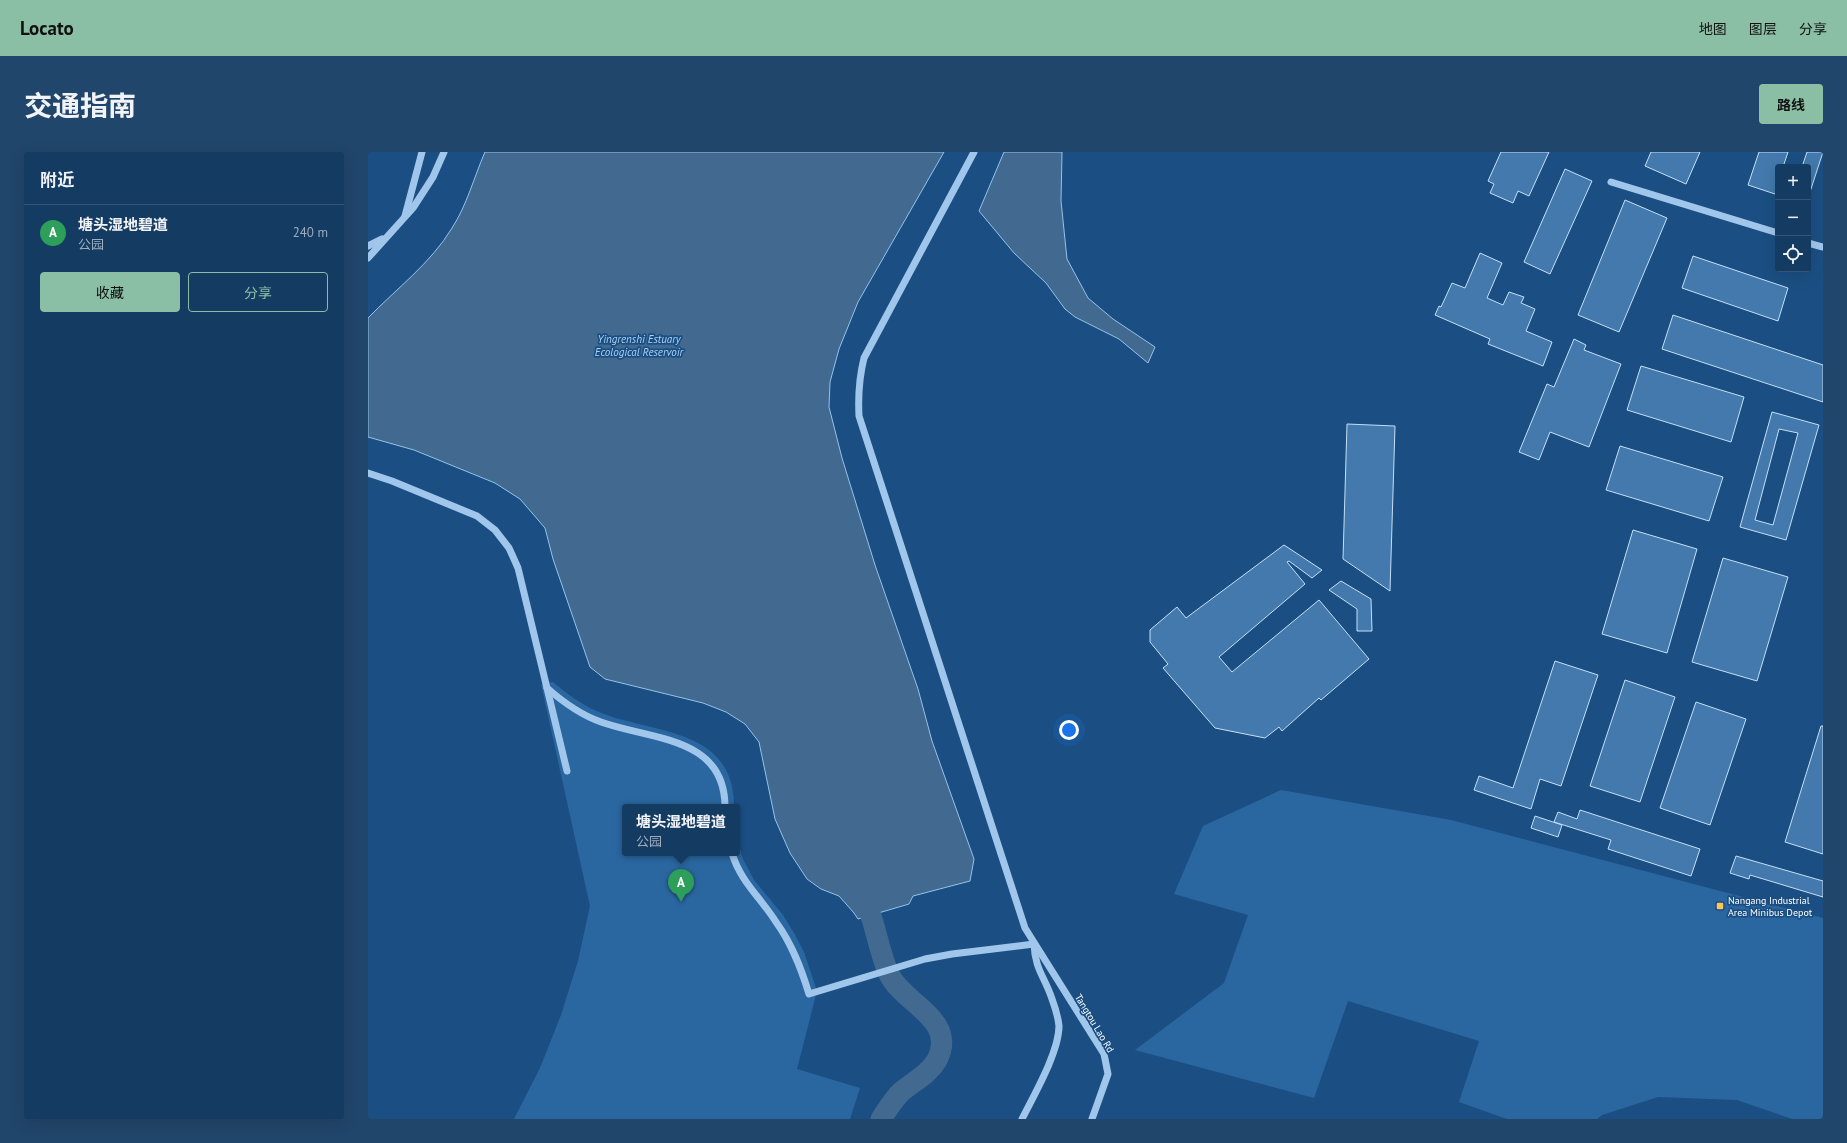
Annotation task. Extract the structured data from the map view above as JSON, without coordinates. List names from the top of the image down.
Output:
{
  "streets": {
    "street": ["Tangtou Lao Rd"]
  },
  "water": ["Yingrenshi Estuary Ecological Reservoir"],
  "places": {
    "transit": ["Nangang Industrial Area Minibus Depot"]
  },
  "page": {
    "header": "Locato",
    "nav": ["地图", "图层", "分享"],
    "title": "交通指南",
    "buttons": [
      "路线",
      ["收藏", "分享"]
    ],
    "heading": "附近",
    "map_buttons": ["+", "−"],
    "list": [
      {
        "mark": "A",
        "name": "塘头湿地碧道",
        "note": "公园",
        "value": "240 m"
      }
    ],
    "popup": ["塘头湿地碧道", "公园"],
    "pins": "A"
  }
}
